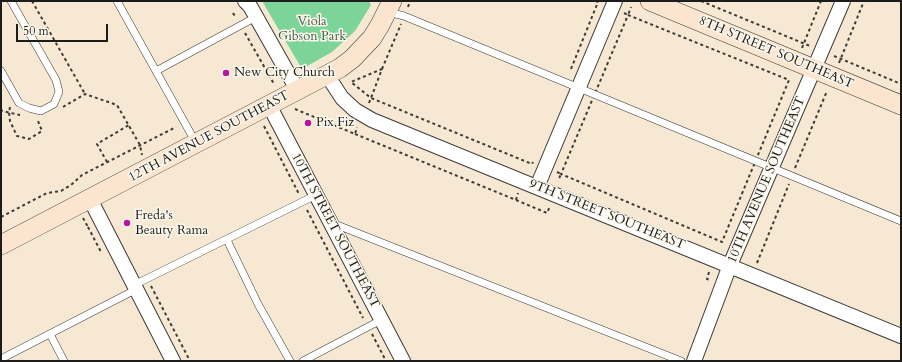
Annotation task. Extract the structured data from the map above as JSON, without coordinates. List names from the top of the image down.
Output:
{
  "streets": {
    "main road": ["8TH STREET SOUTHEAST", "12TH AVENUE SOUTHEAST"],
    "street": ["10TH AVENUE SOUTHEAST", "9TH STREET SOUTHEAST", "10TH STREET SOUTHEAST"]
  },
  "crossings": [
    ["8TH STREET SOUTHEAST", "10TH AVENUE SOUTHEAST"],
    ["12TH AVENUE SOUTHEAST", "9TH STREET SOUTHEAST"],
    ["12TH AVENUE SOUTHEAST", "10TH STREET SOUTHEAST"],
    ["10TH AVENUE SOUTHEAST", "9TH STREET SOUTHEAST"]
  ],
  "parks": ["Viola Gibson Park"],
  "places": ["New City Church", "Pix Fiz", "Freda's Beauty Rama"],
  "scale_bar": "50 m"
}
